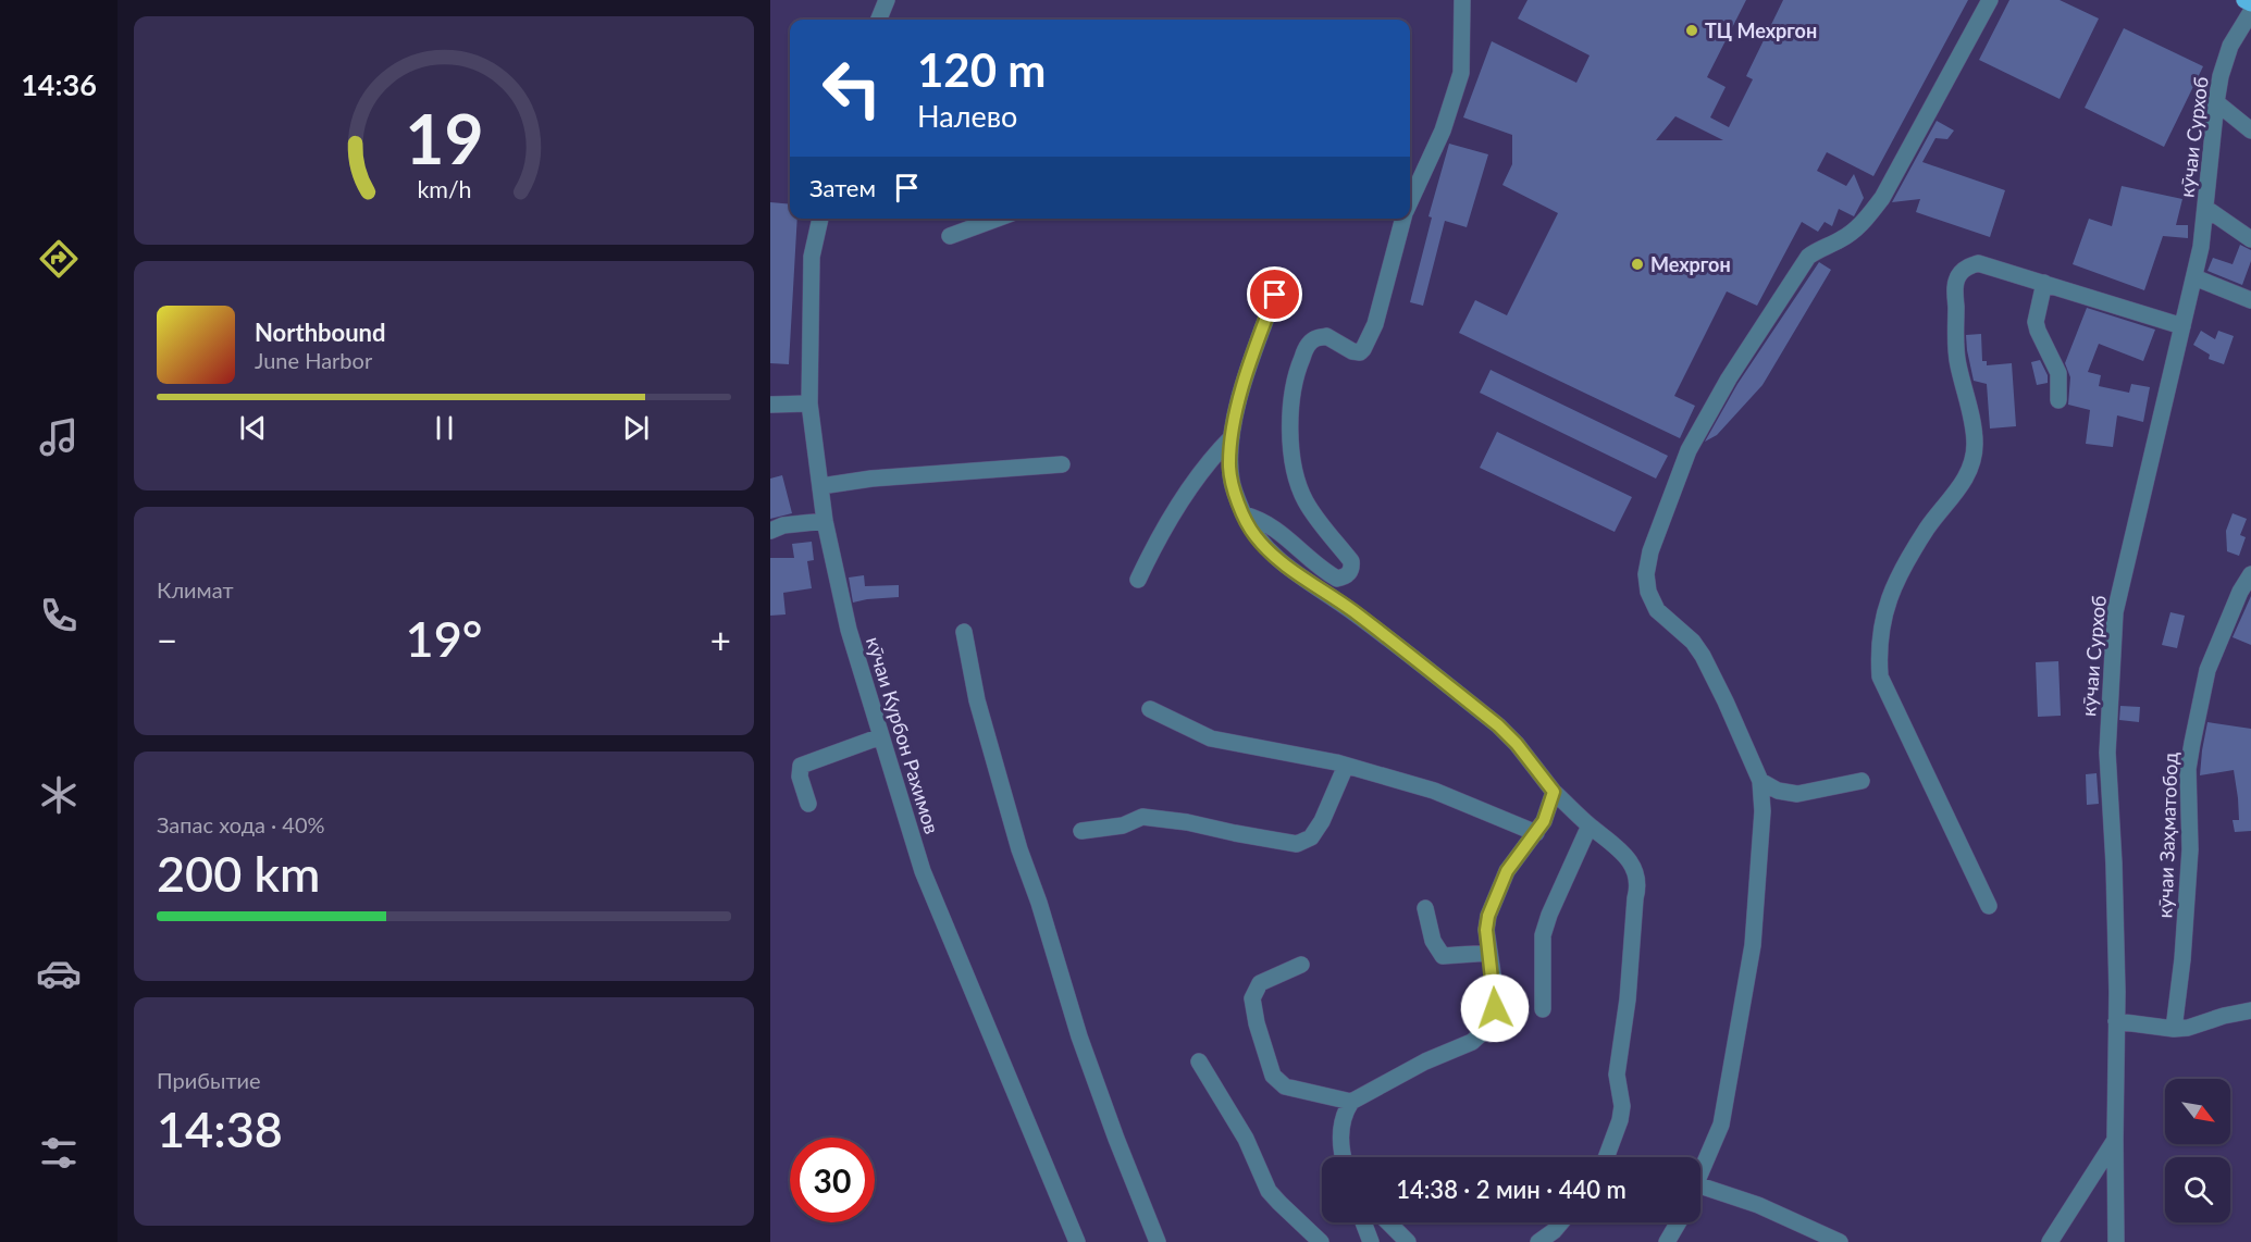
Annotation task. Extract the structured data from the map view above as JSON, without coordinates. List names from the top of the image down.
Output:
{
  "streets": {
    "street": ["кӯчаи Сурхоб", "кӯчаи Курбон Рахимов", "кӯчаи Заҳматобод"]
  },
  "places": ["ТЦ Мехргон", "Мехргон"],
  "north": "bottom right",
  "page": {
    "tabs": "14:36",
    "turn": ["120 m", "Налево"],
    "then": "Затем",
    "song": ["Northbound", "June Harbor"],
    "tile": [
      "Климат",
      ["Запас хода · 40%", "200 km"],
      ["Прибытие", "14:38"]
    ],
    "heat": ["−", "19°", "+"],
    "limit": "30",
    "trip": "14:38 · 2 мин · 440 m",
    "gauge": ["19", "km/h"]
  }
}
